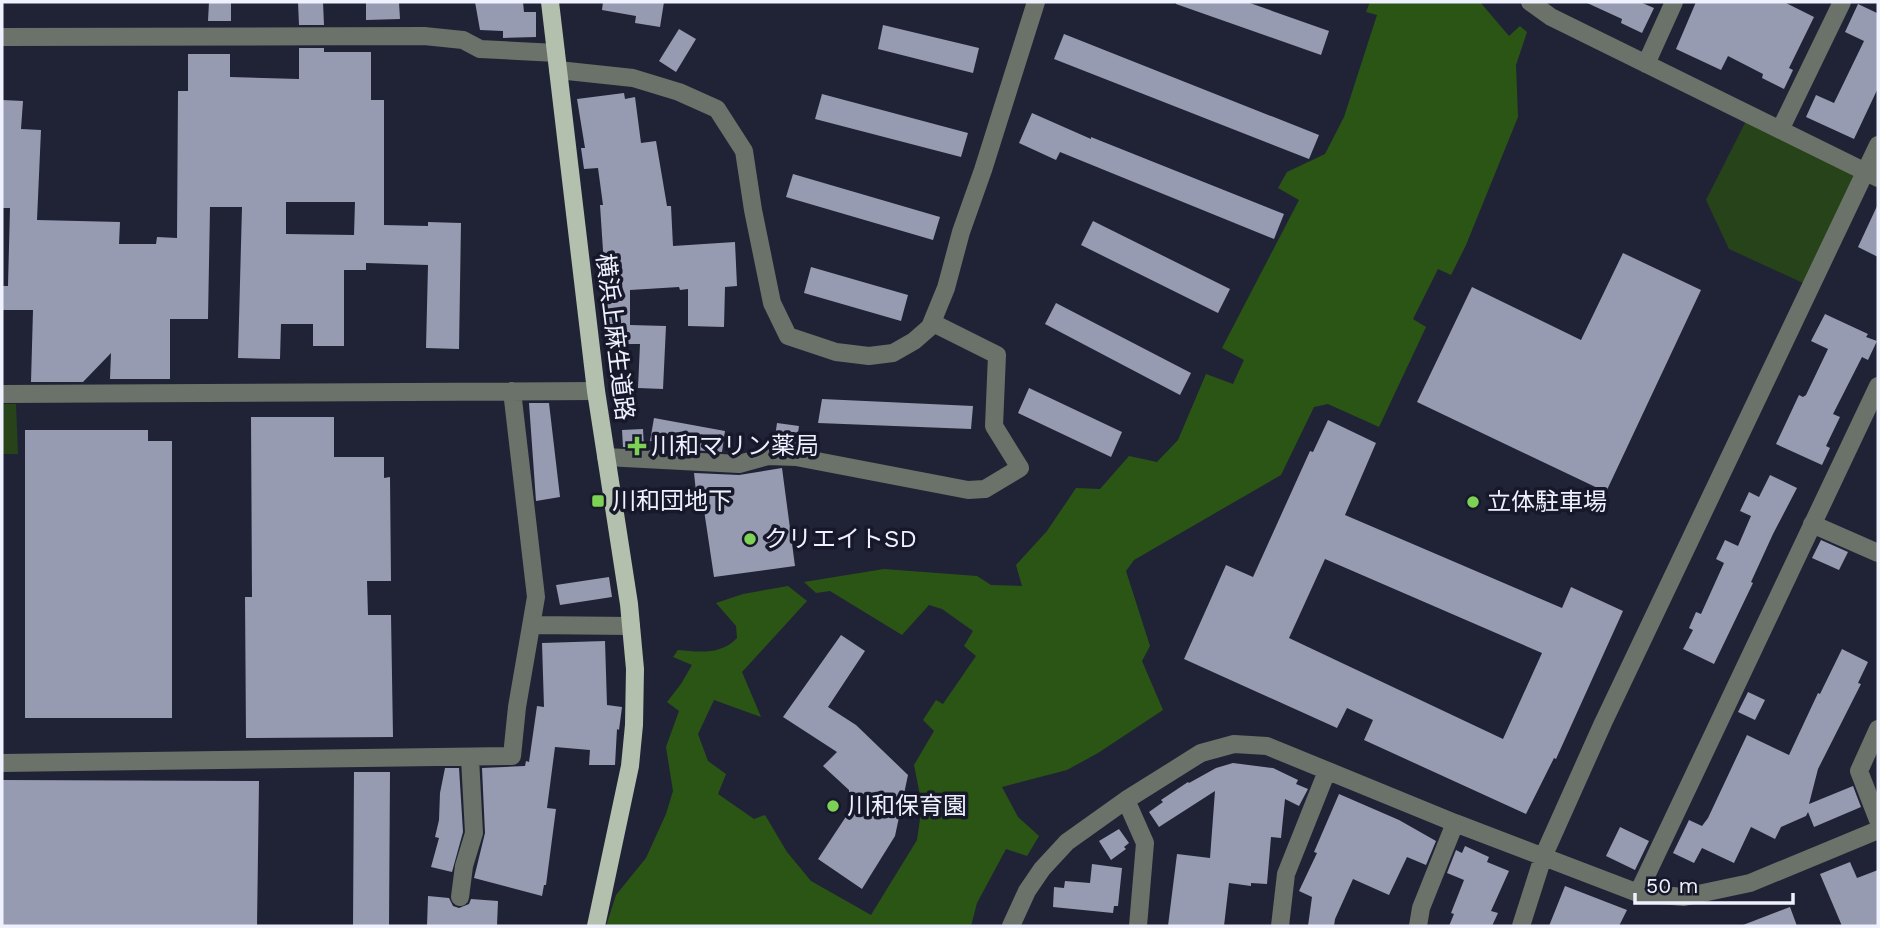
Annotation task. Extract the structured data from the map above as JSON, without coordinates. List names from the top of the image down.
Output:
{
  "streets": {
    "main road": ["横浜上麻生道路"]
  },
  "places": {
    "health": ["川和マリン薬局"],
    "transit": ["川和団地下"],
    "other": ["立体駐車場", "クリエイトSD", "川和保育園"]
  },
  "scale_bar": "50 m"
}
